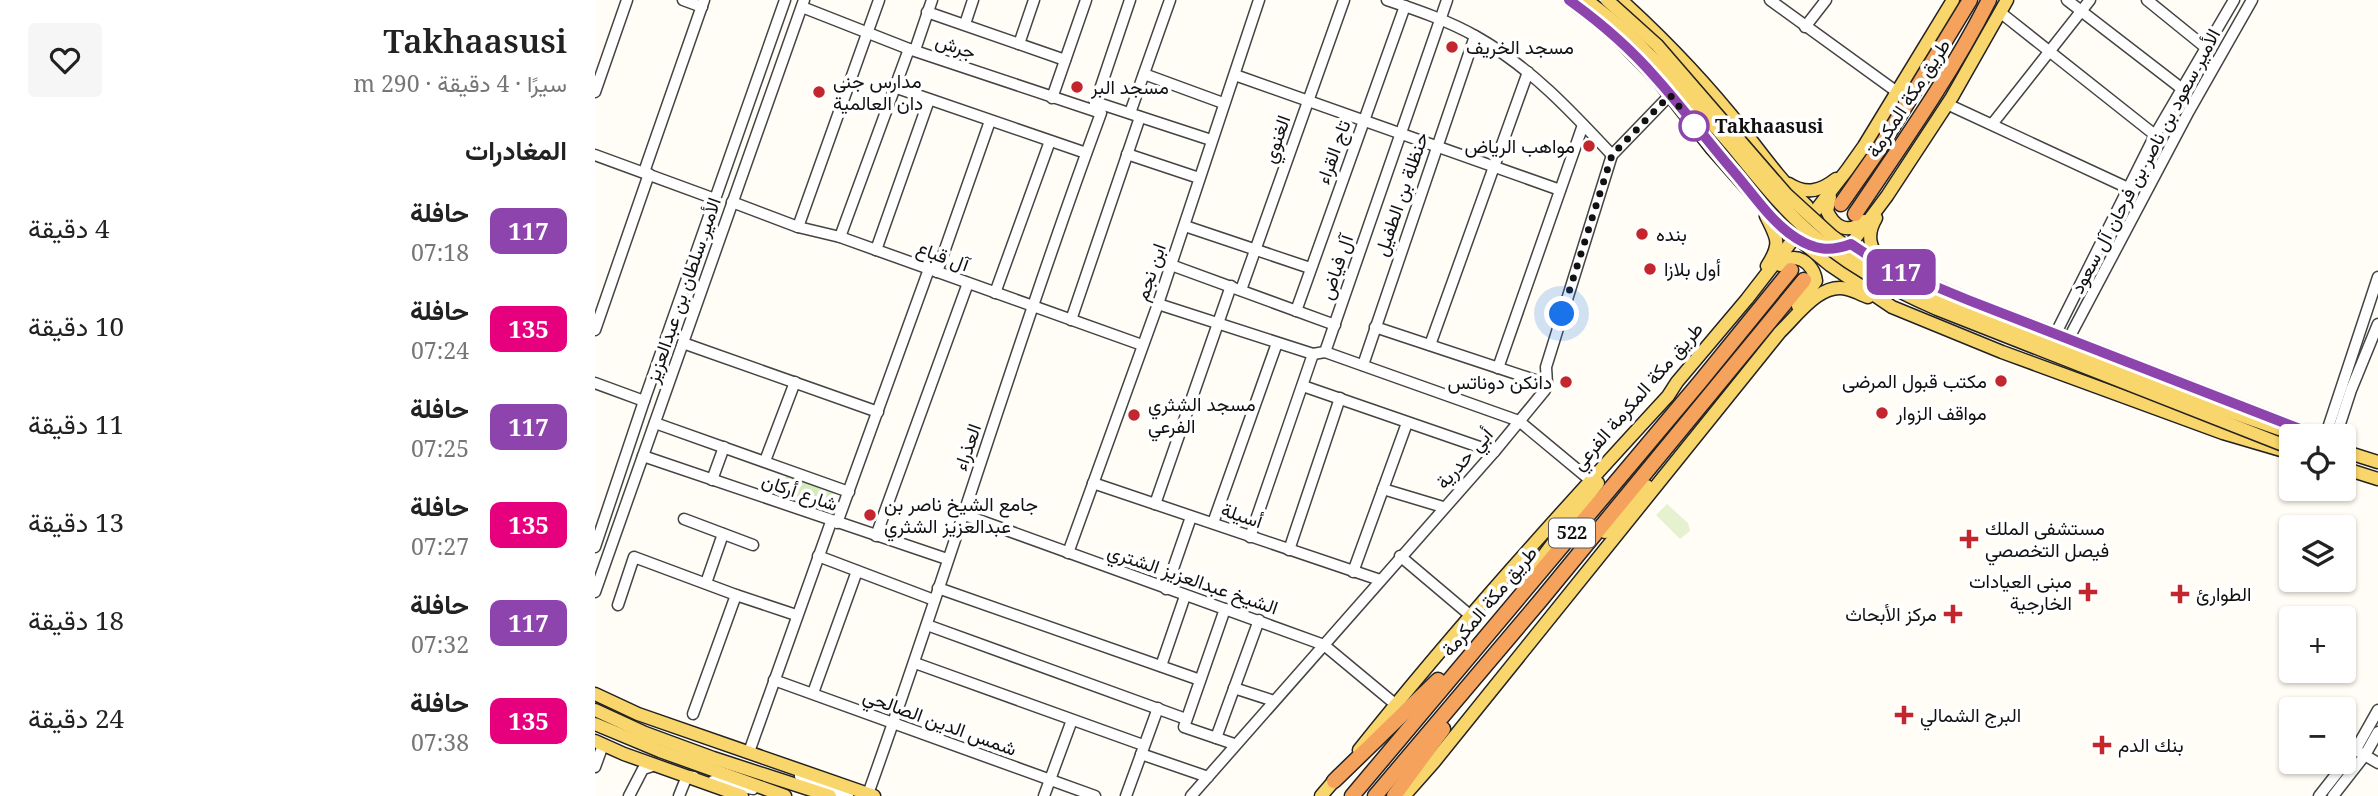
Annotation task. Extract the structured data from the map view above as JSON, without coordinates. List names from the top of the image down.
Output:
{
  "streets": {
    "highway": ["طريق مكة المكرمة", "522"],
    "main road": ["طريق مكة المكرمة الفرعي"],
    "street": [
      "جرش",
      "الغنوي",
      "تاج القراء",
      "الأمير سعود بن ناصر بن فرحان آل سعود",
      "حنظلة بن الطفيل",
      "آل قباع",
      "آل فياض",
      "ابن نجم",
      "الأمير سلطان بن عبدالعزيز",
      "العذراء",
      "أبي حدرية",
      "شارع أركان",
      "أسيلة",
      "الشيخ عبدالعزيز الشتري",
      "شمس الدين الصالحي"
    ]
  },
  "crossings": [
    ["جرش", "ابن نجم"],
    ["جرش", "الأمير سلطان بن عبدالعزيز"],
    ["جرش", "العذراء"],
    ["الغنوي", "أسيلة"],
    ["آل قباع", "ابن نجم"],
    ["آل قباع", "الأمير سلطان بن عبدالعزيز"],
    ["آل قباع", "العذراء"],
    ["ابن نجم", "أسيلة"],
    ["ابن نجم", "الشيخ عبدالعزيز الشتري"],
    ["الأمير سلطان بن عبدالعزيز", "شارع أركان"],
    ["طريق مكة المكرمة الفرعي", "الشيخ عبدالعزيز الشتري"],
    ["العذراء", "شارع أركان"],
    ["العذراء", "الشيخ عبدالعزيز الشتري"],
    ["العذراء", "شمس الدين الصالحي"],
    ["أبي حدرية", "أسيلة"],
    ["أبي حدرية", "الشيخ عبدالعزيز الشتري"]
  ],
  "places": {
    "other": [
      "مسجد الخريف",
      "مسجد البر",
      "مدارس جنى دان العالمية",
      "Takhaasusi",
      "مواهب الرياض",
      "بنده",
      "أول بلازا",
      "مكتب قبول المرضى",
      "دانكن دوناتس",
      "مواقف الزوار",
      "مسجد الشثري الفرعي",
      "جامع الشيخ ناصر بن عبدالعزيز الشثري"
    ],
    "health": [
      "مستشفى الملك فيصل التخصصي",
      "مبنى العيادات الخارجية",
      "الطوارئ",
      "مركز الأبحاث",
      "البرج الشمالي",
      "بنك الدم"
    ]
  },
  "lines": ["bus line 117"],
  "page": {
    "on_map": "117",
    "heading": [
      ["Takhaasusi", "سيرًا · 4 دقيقة · 290 m"],
      "المغادرات"
    ],
    "list": [
      {
        "mark": "117",
        "name": "حافلة",
        "note": "07:18",
        "value": "4 دقيقة"
      },
      {
        "mark": "135",
        "name": "حافلة",
        "note": "07:24",
        "value": "10 دقيقة"
      },
      {
        "mark": "117",
        "name": "حافلة",
        "note": "07:25",
        "value": "11 دقيقة"
      },
      {
        "mark": "135",
        "name": "حافلة",
        "note": "07:27",
        "value": "13 دقيقة"
      },
      {
        "mark": "117",
        "name": "حافلة",
        "note": "07:32",
        "value": "18 دقيقة"
      },
      {
        "mark": "135",
        "name": "حافلة",
        "note": "07:38",
        "value": "24 دقيقة"
      }
    ],
    "map_buttons": ["+", "−"]
  }
}
